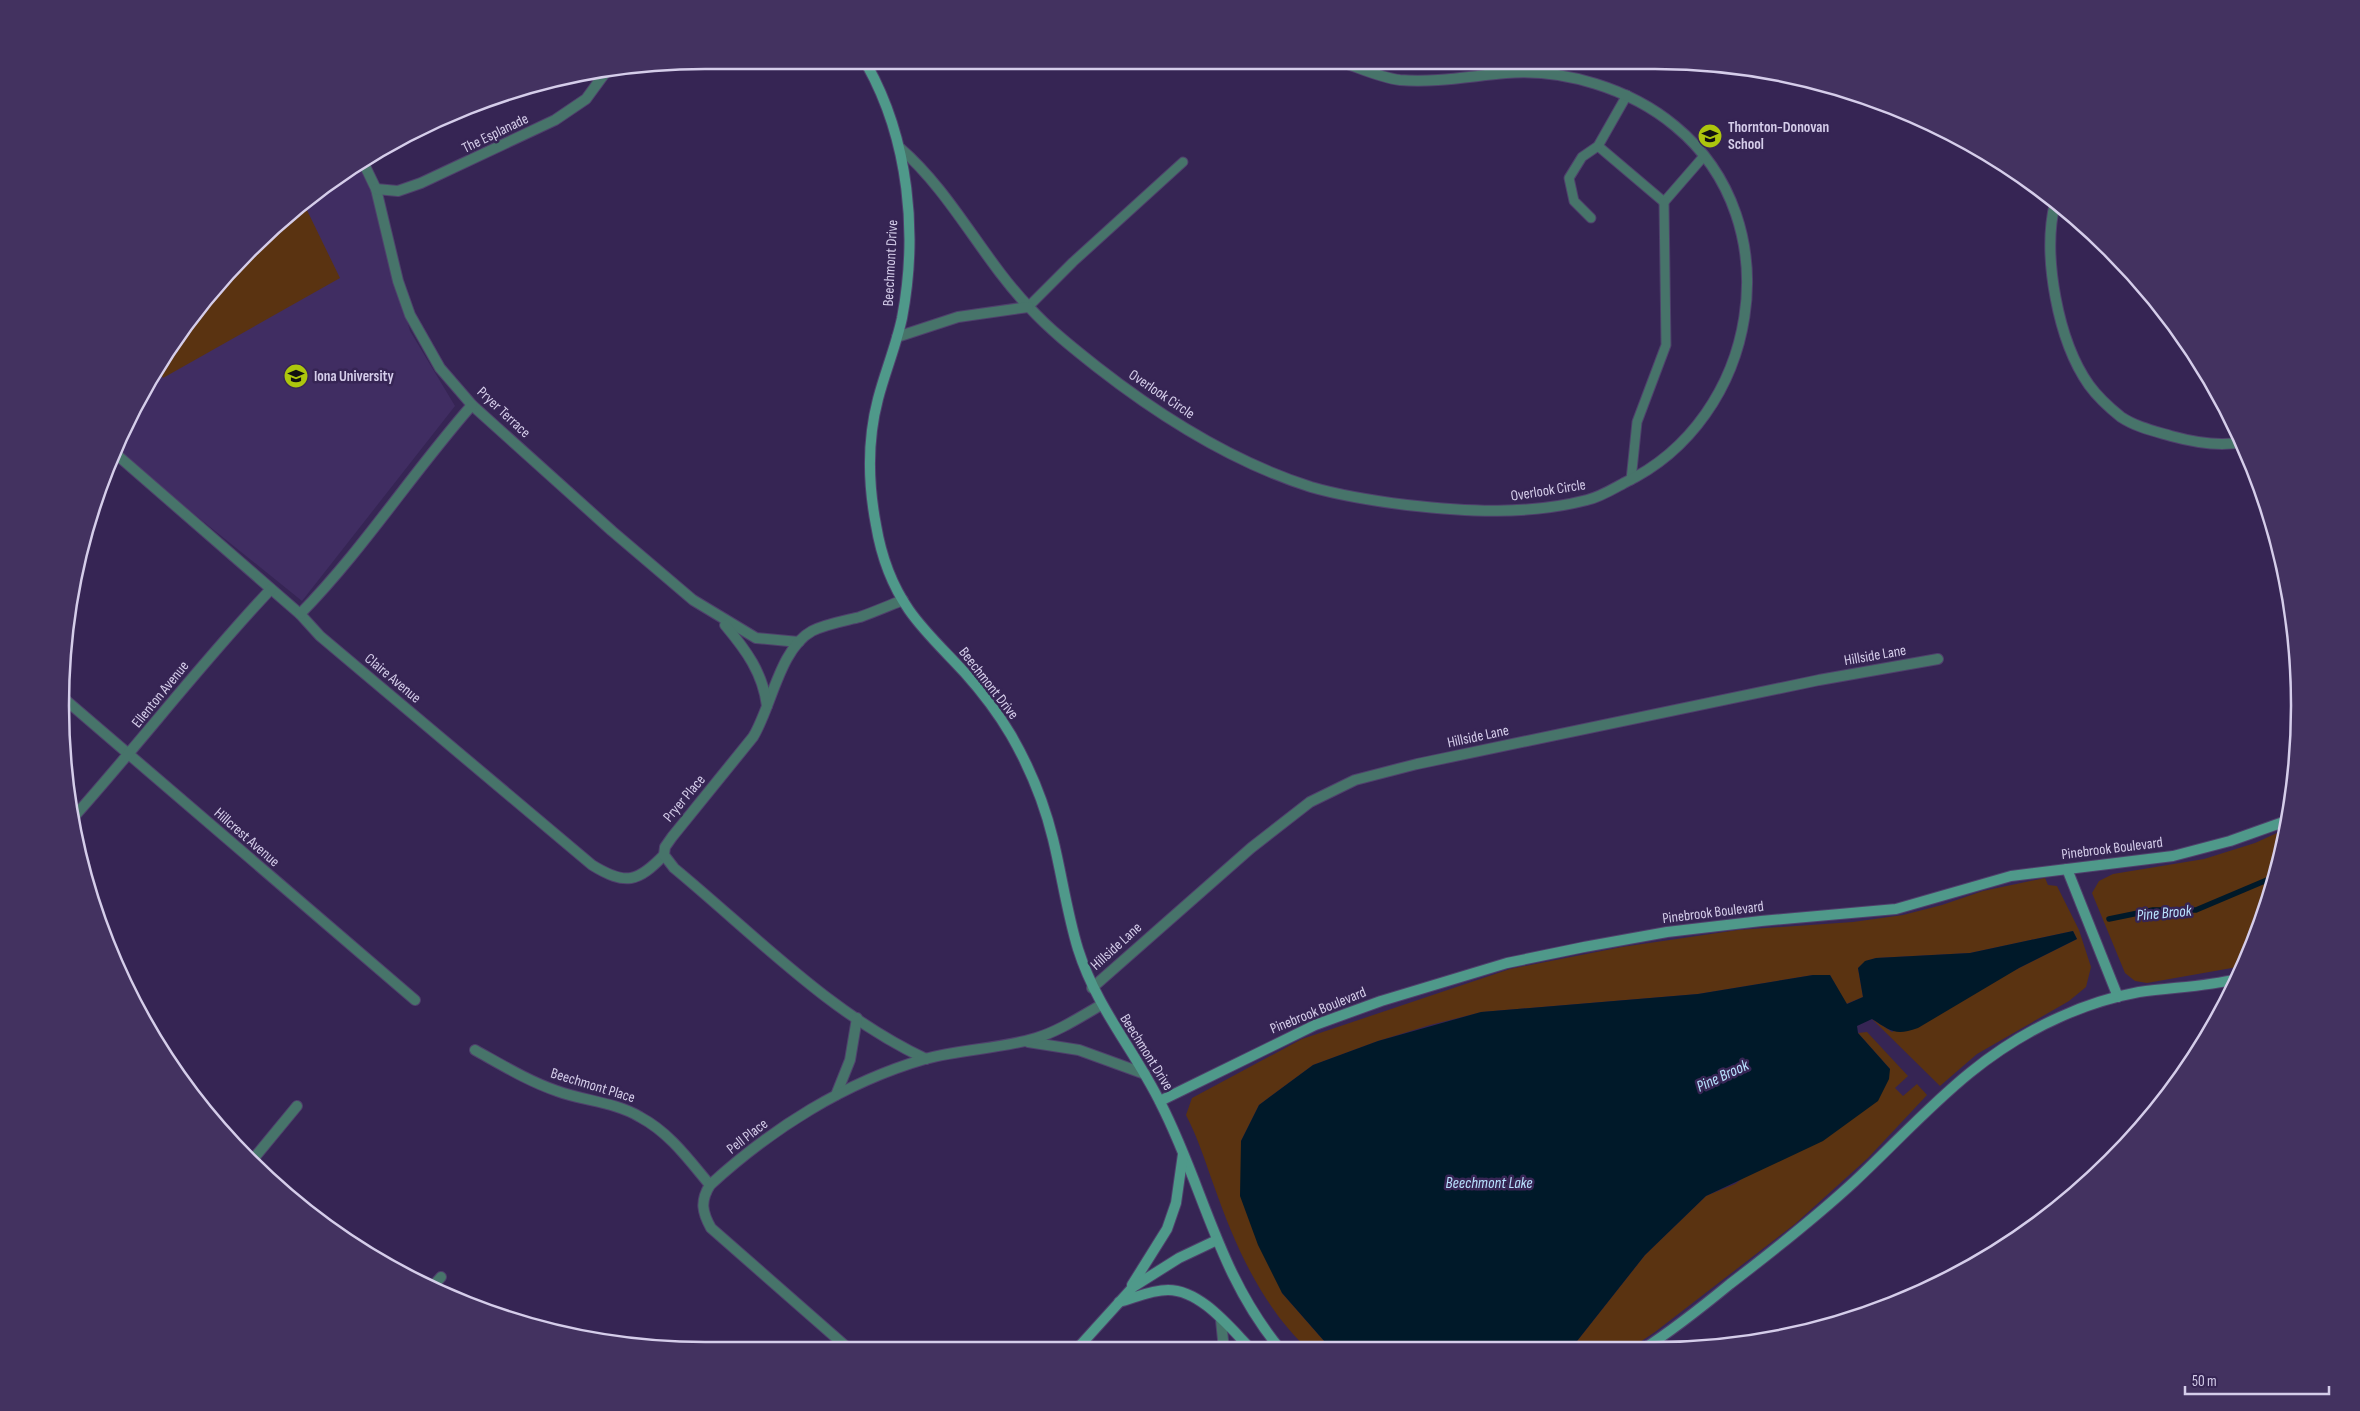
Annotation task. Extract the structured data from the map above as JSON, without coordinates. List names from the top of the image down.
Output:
{
  "streets": {
    "street": [
      "The Esplanade",
      "Beechmont Drive",
      "Overlook Circle",
      "Pryer Terrace",
      "Hillside Lane",
      "Claire Avenue",
      "Ellenton Avenue",
      "Pryer Place",
      "Hillcrest Avenue",
      "Pinebrook Boulevard",
      "Beechmont Place",
      "Pell Place"
    ]
  },
  "crossings": [
    ["The Esplanade", "Pryer Terrace"],
    ["Beechmont Drive", "Overlook Circle"],
    ["Beechmont Drive", "Hillside Lane"],
    ["Beechmont Drive", "Pryer Place"],
    ["Beechmont Drive", "Pinebrook Boulevard"],
    ["Beechmont Drive", "Pell Place"],
    ["Pryer Terrace", "Pryer Place"],
    ["Claire Avenue", "Ellenton Avenue"],
    ["Claire Avenue", "Pryer Place"],
    ["Ellenton Avenue", "Hillcrest Avenue"],
    ["Beechmont Place", "Pell Place"]
  ],
  "water": ["Pine Brook", "Beechmont Lake"],
  "places": {
    "school or university": ["Thornton-Donovan School", "Iona University"]
  },
  "scale_bar": "50 m"
}
